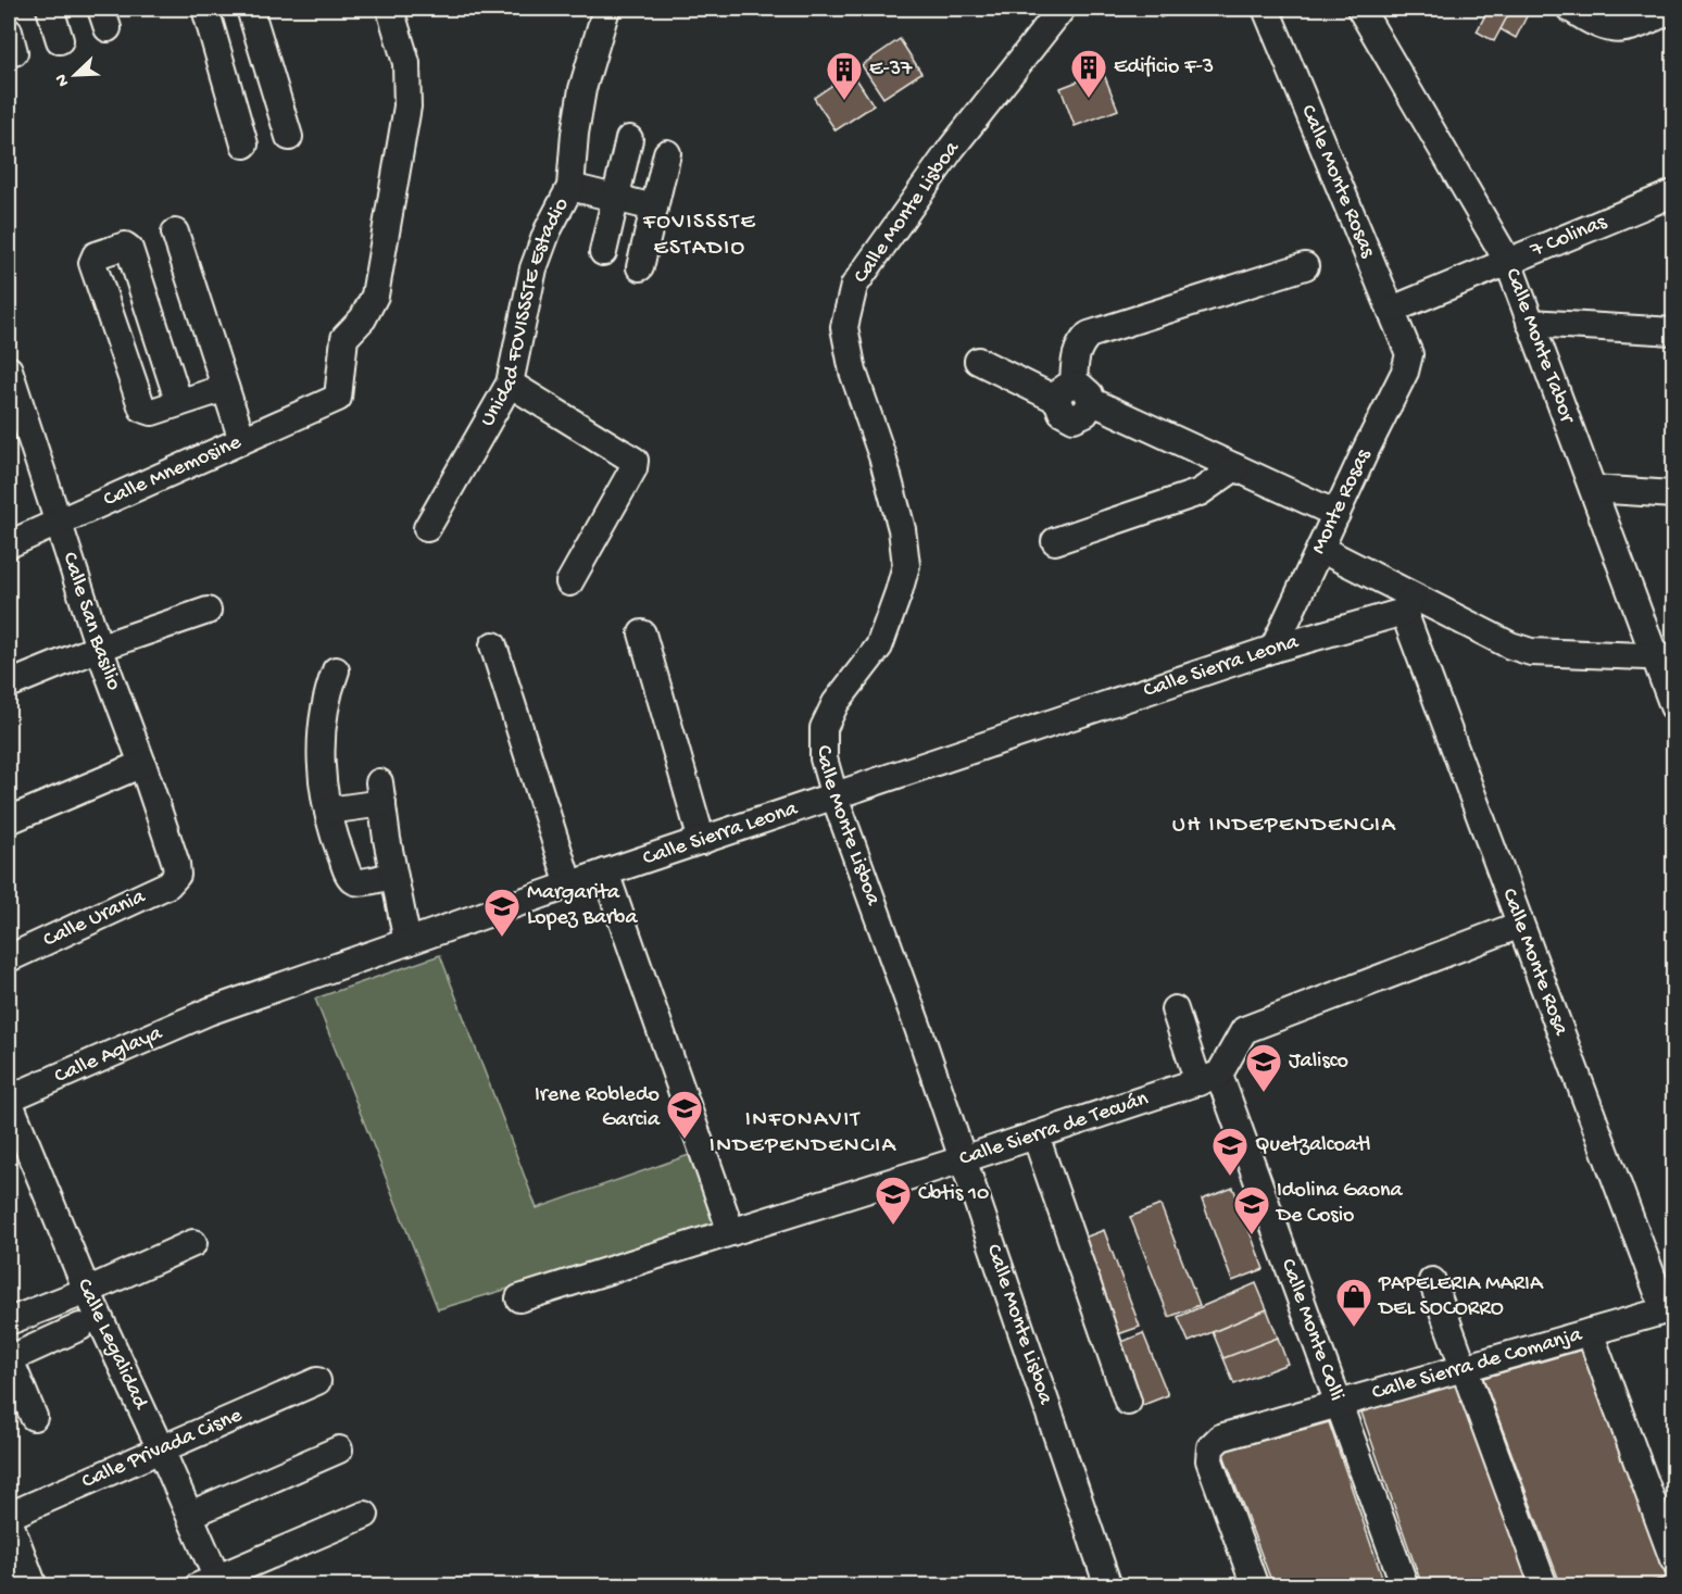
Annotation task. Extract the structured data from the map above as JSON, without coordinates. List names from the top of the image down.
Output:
{
  "streets": {
    "street": [
      "Calle Monte Rosas",
      "Calle Monte Lisboa",
      "7 Colinas",
      "Unidad FOVISSSTE Estadio",
      "Calle Monte Tabor",
      "Calle Mnemosine",
      "Monte Rosas",
      "Calle San Basilio",
      "Calle Sierra Leona",
      "Calle Urania",
      "Calle Monte Rosa",
      "Calle Aglaya",
      "Calle Sierra de Tecuán",
      "Calle Monte Colli",
      "Calle Legalidad",
      "Calle Sierra de Comanja",
      "Calle Privada Cisne"
    ]
  },
  "crossings": [
    ["Calle Monte Rosas", "7 Colinas"],
    ["Calle Monte Rosas", "Monte Rosas"],
    ["Calle Monte Lisboa", "Calle Sierra Leona"],
    ["Calle Monte Lisboa", "Calle Sierra de Tecuán"],
    ["7 Colinas", "Calle Monte Tabor"],
    ["Calle Mnemosine", "Calle San Basilio"],
    ["Monte Rosas", "Calle Sierra Leona"],
    ["Calle San Basilio", "Calle Urania"],
    ["Calle Sierra Leona", "Calle Monte Rosa"],
    ["Calle Sierra Leona", "Calle Aglaya"],
    ["Calle Monte Rosa", "Calle Sierra de Comanja"],
    ["Calle Aglaya", "Calle Legalidad"],
    ["Calle Sierra de Tecuán", "Calle Monte Colli"],
    ["Calle Monte Colli", "Calle Sierra de Comanja"],
    ["Calle Legalidad", "Calle Privada Cisne"]
  ],
  "districts": ["FOVISSSTE ESTADIO", "UH INDEPENDENCIA", "INFONAVIT INDEPENDENCIA"],
  "places": {
    "building": ["Edificio F-3", "E-37"],
    "school or university": [
      "Margarita Lopez Barba",
      "Jalisco",
      "Irene Robledo Garcia",
      "Quetzalcoatl",
      "Cbtis 10",
      "Idolina Gaona De Cosio"
    ],
    "shop": ["PAPELERIA MARIA DEL SOCORRO"]
  },
  "north": "bottom left"
}
